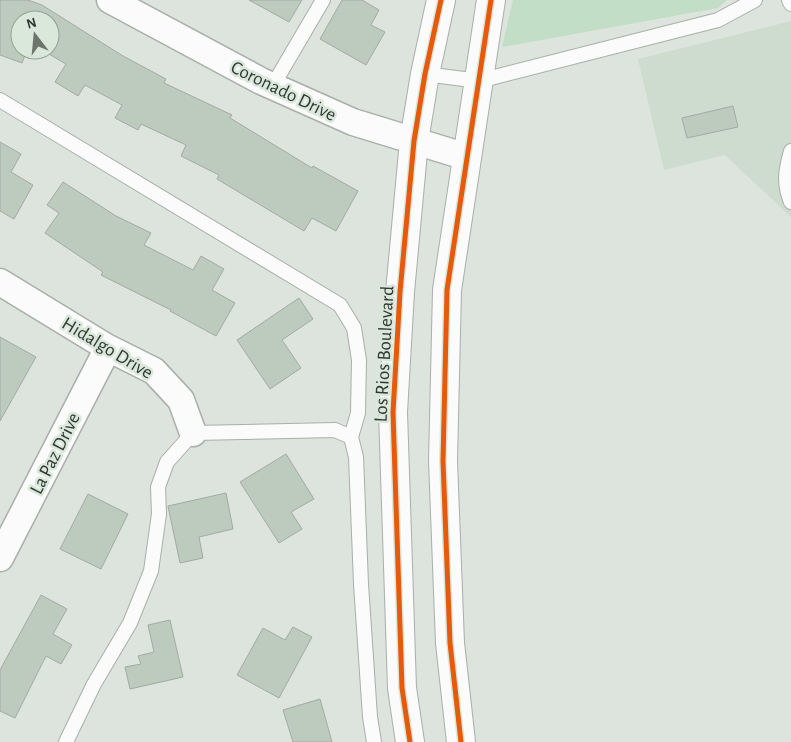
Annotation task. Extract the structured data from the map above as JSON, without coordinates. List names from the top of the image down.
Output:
{
  "streets": {
    "main road": ["Los Rios Boulevard"],
    "street": ["Coronado Drive", "Hidalgo Drive", "La Paz Drive"]
  },
  "crossings": [
    ["Coronado Drive", "Los Rios Boulevard"],
    ["Hidalgo Drive", "La Paz Drive"]
  ],
  "north": "top"
}
